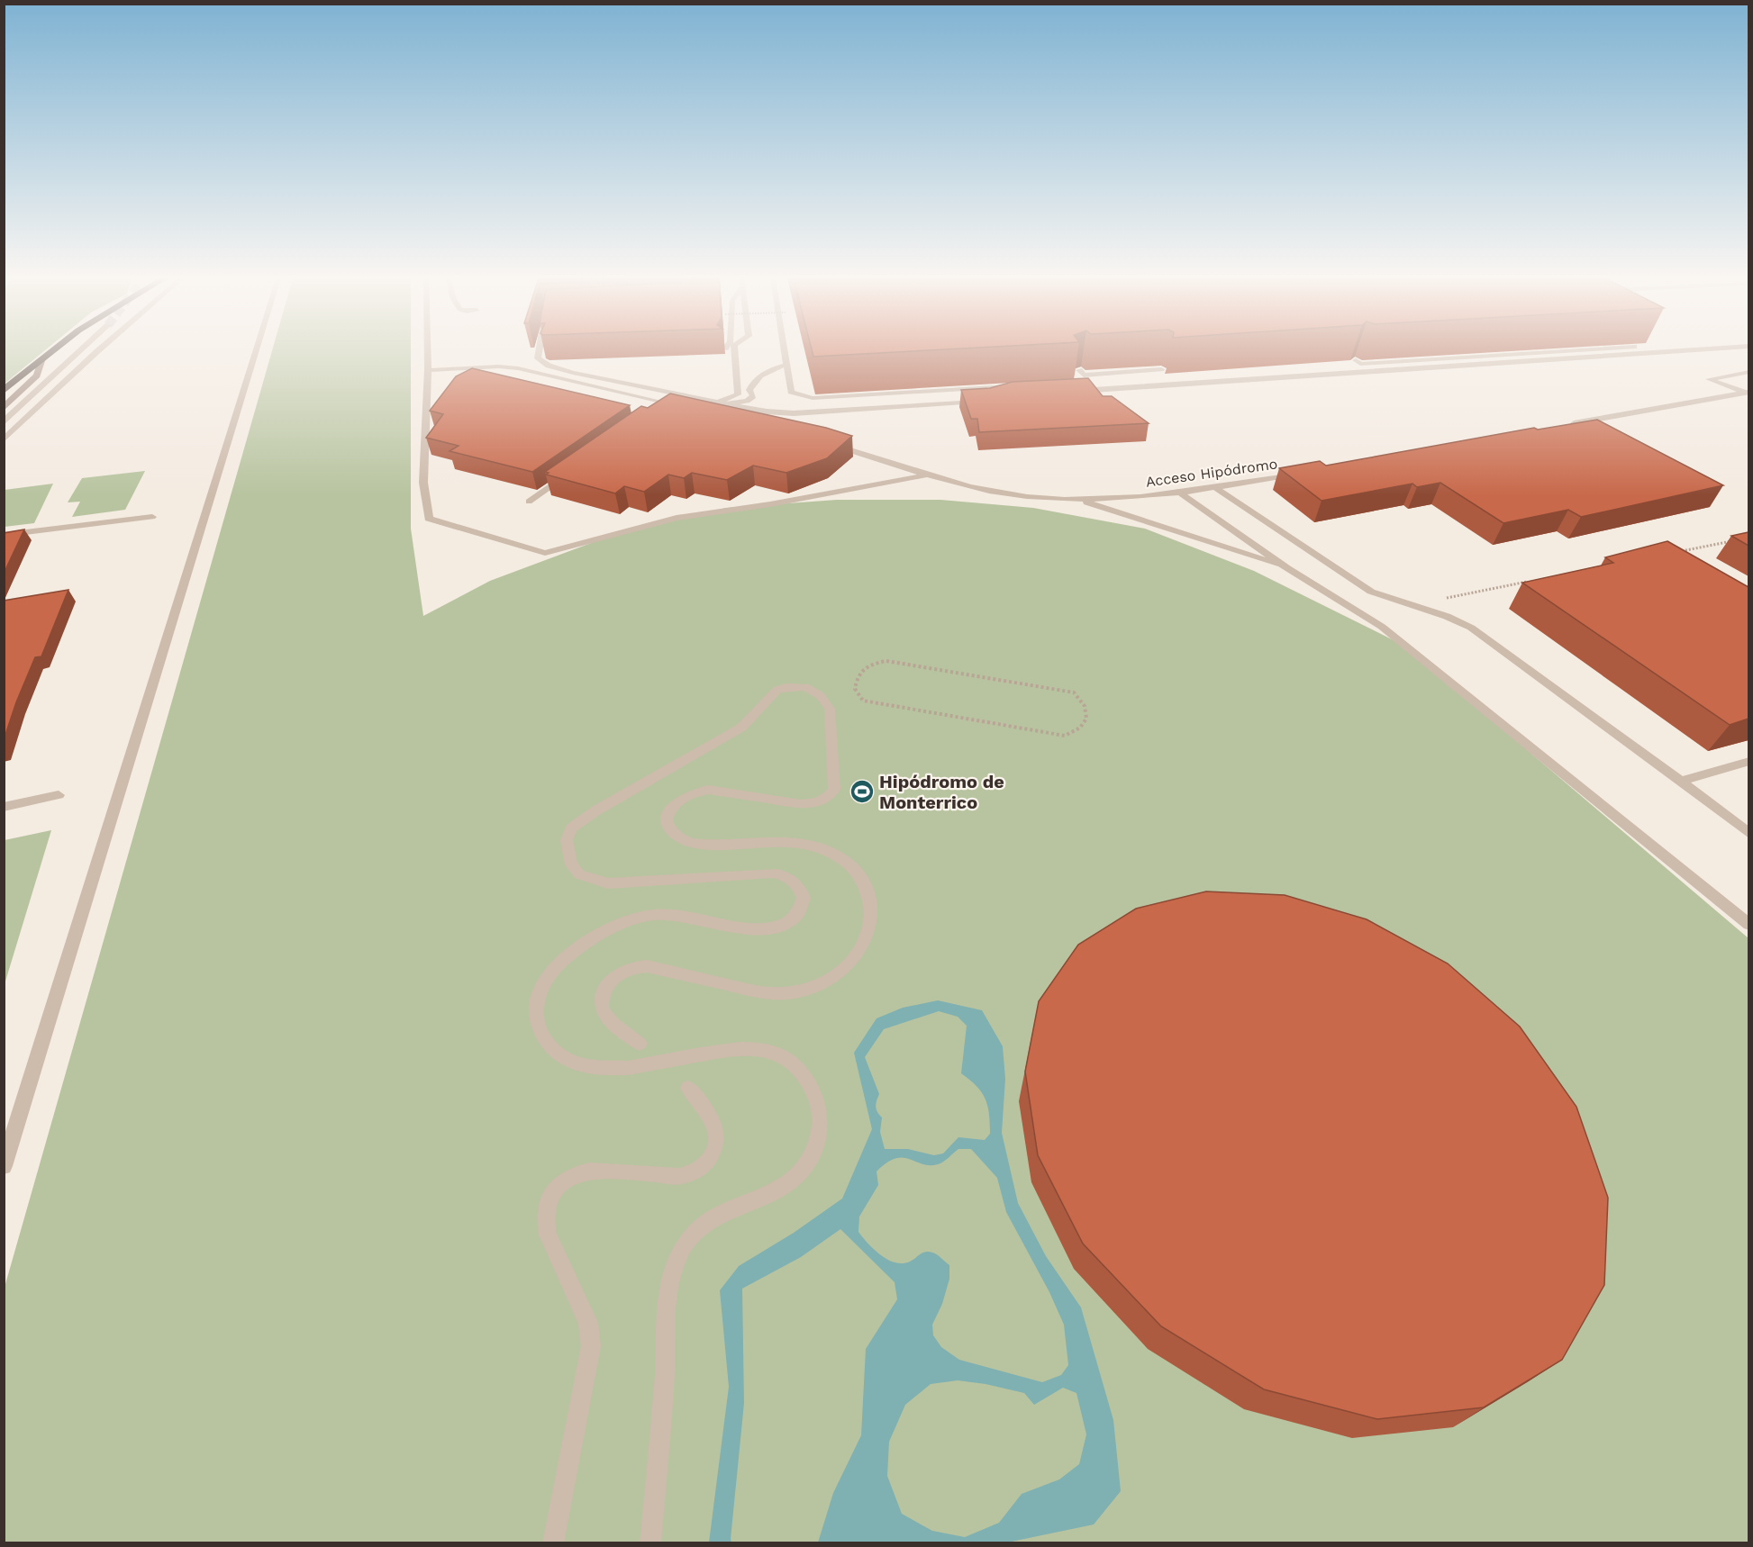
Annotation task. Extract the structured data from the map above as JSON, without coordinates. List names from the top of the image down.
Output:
{
  "streets": {
    "lane": ["Acceso Hipódromo"]
  },
  "places": {
    "sports": ["Hipódromo de Monterrico"]
  }
}
